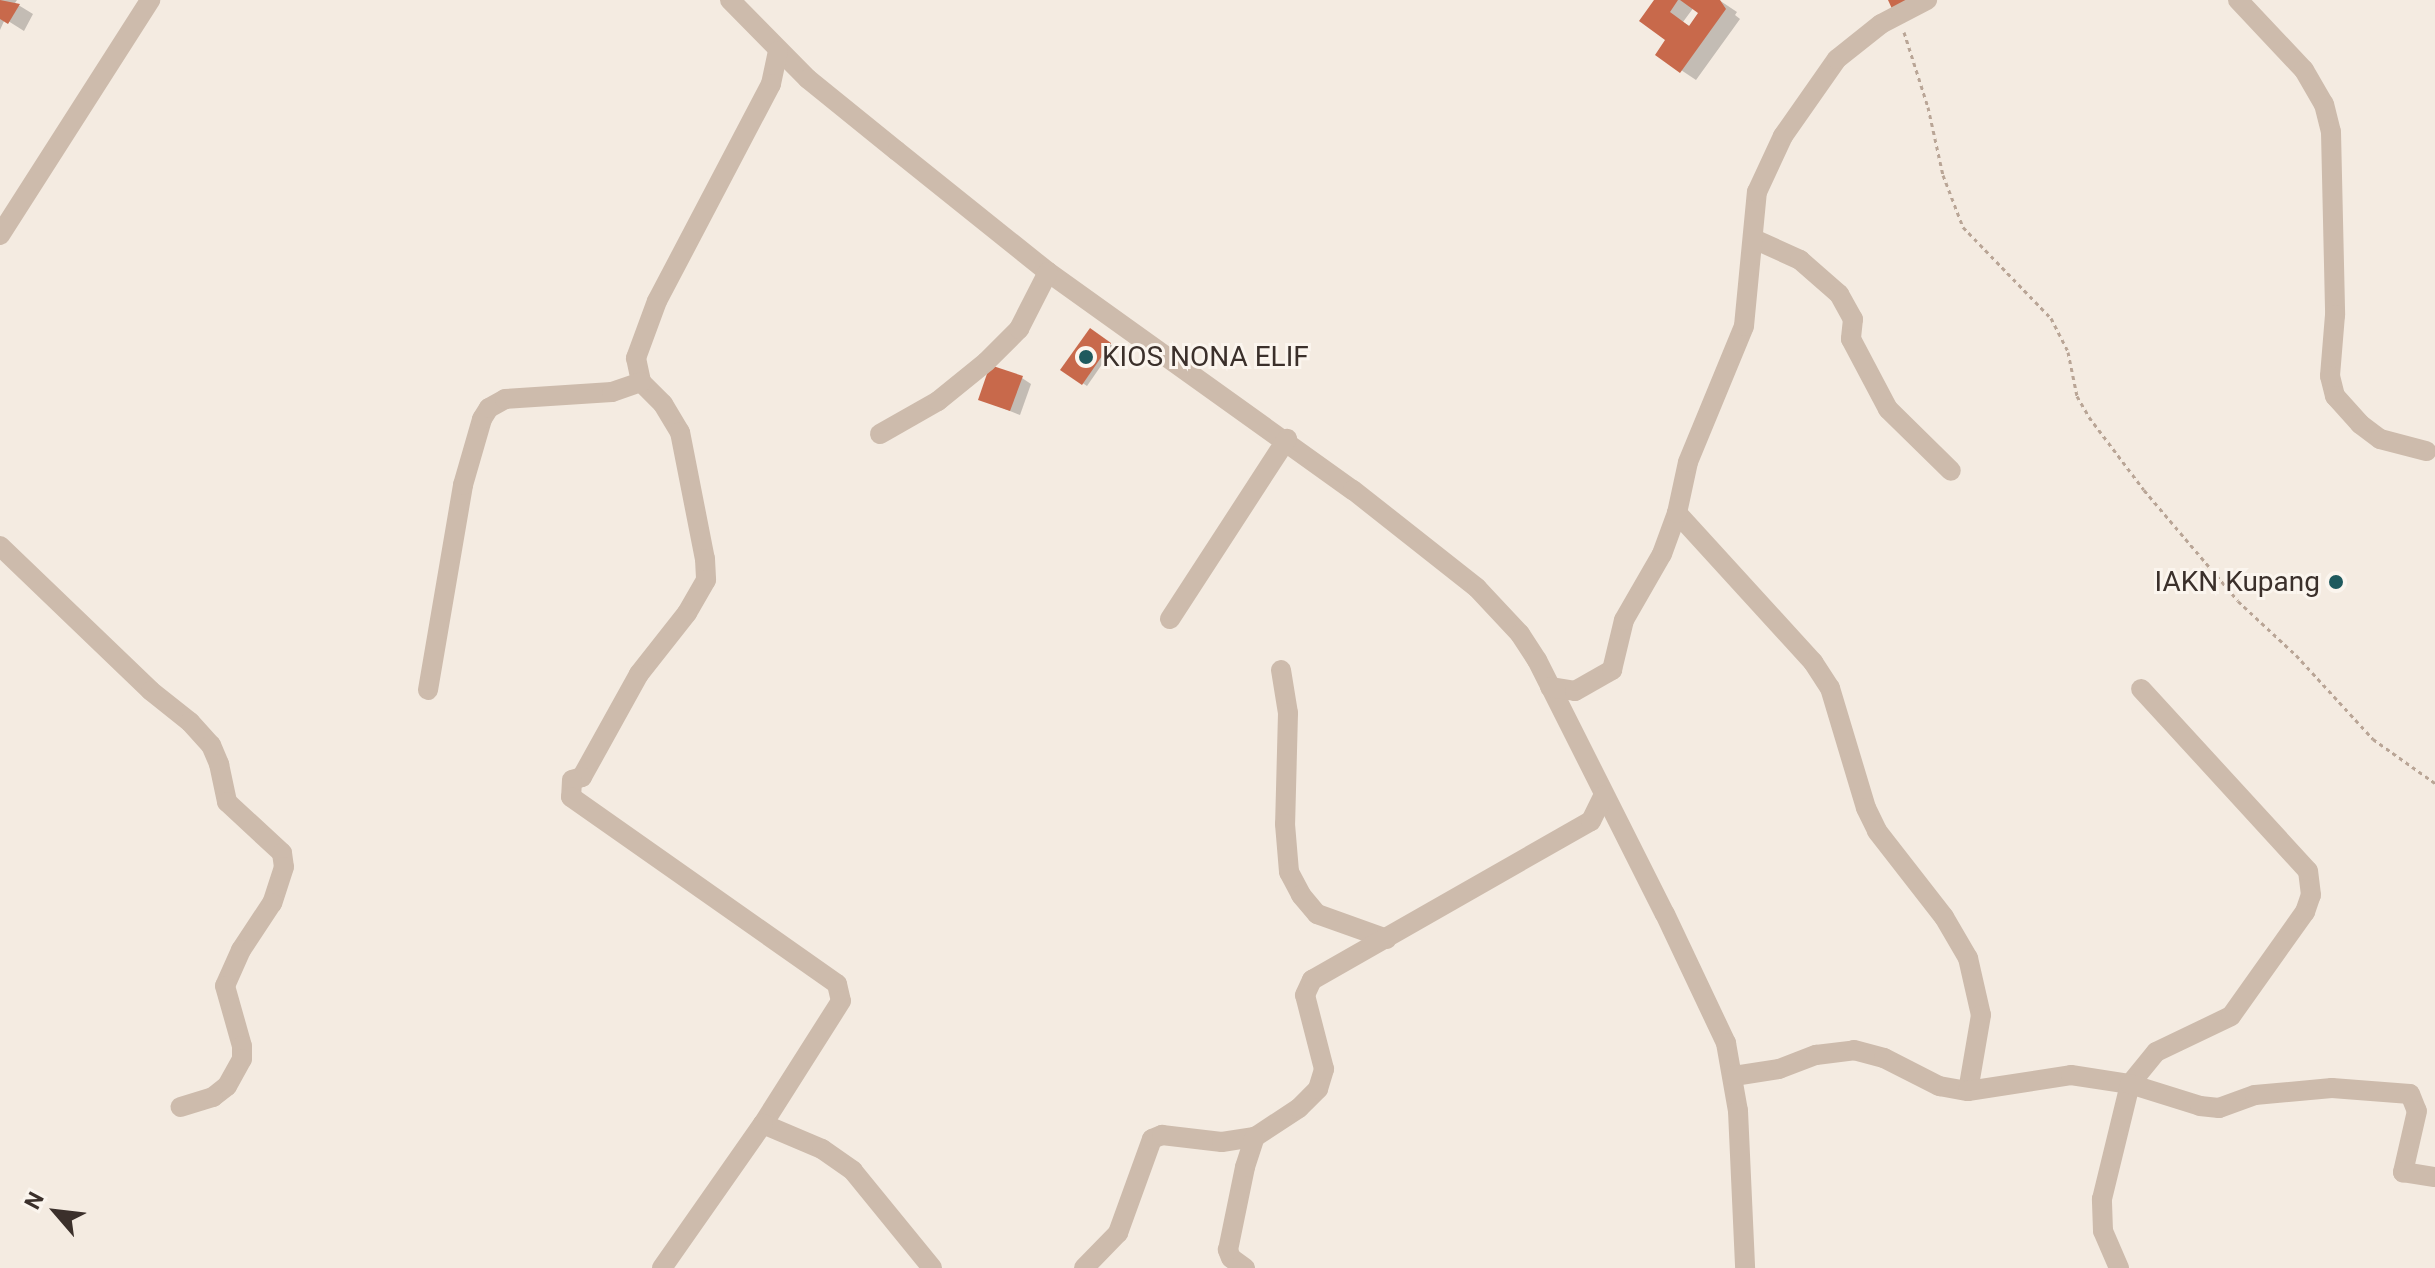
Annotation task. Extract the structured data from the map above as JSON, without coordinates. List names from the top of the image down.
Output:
{
  "places": ["KIOS NONA ELIF", "IAKN Kupang"],
  "north": "top left"
}
